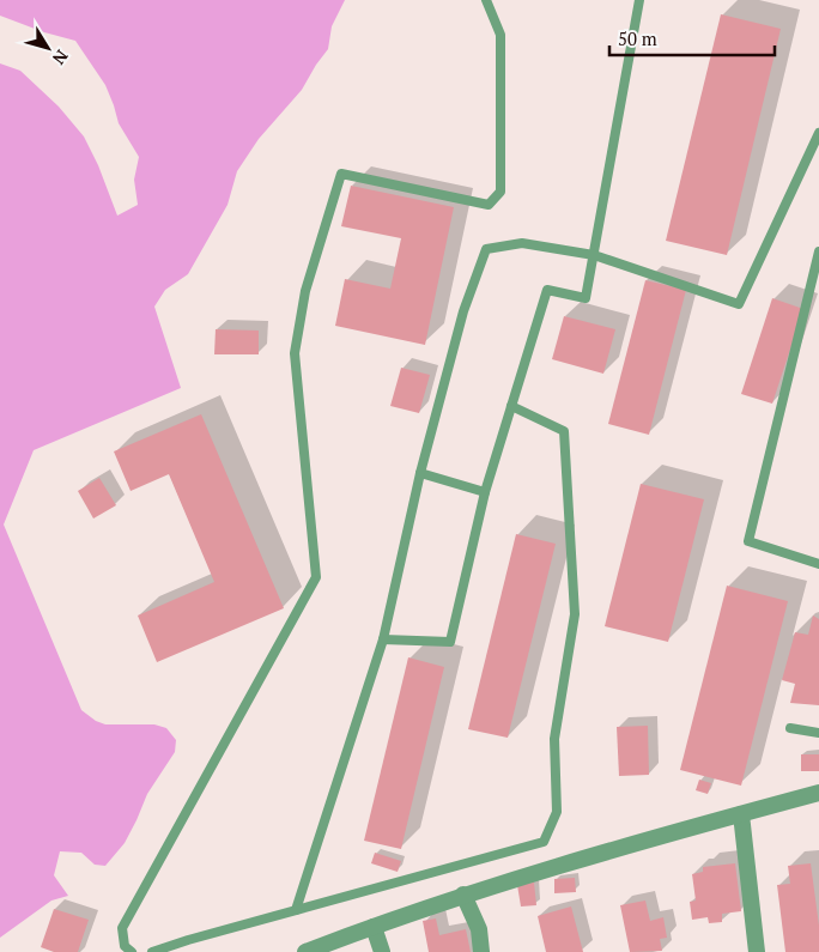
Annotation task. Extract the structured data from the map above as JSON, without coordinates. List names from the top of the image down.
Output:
{
  "scale_bar": "50 m",
  "north": "bottom right"
}
